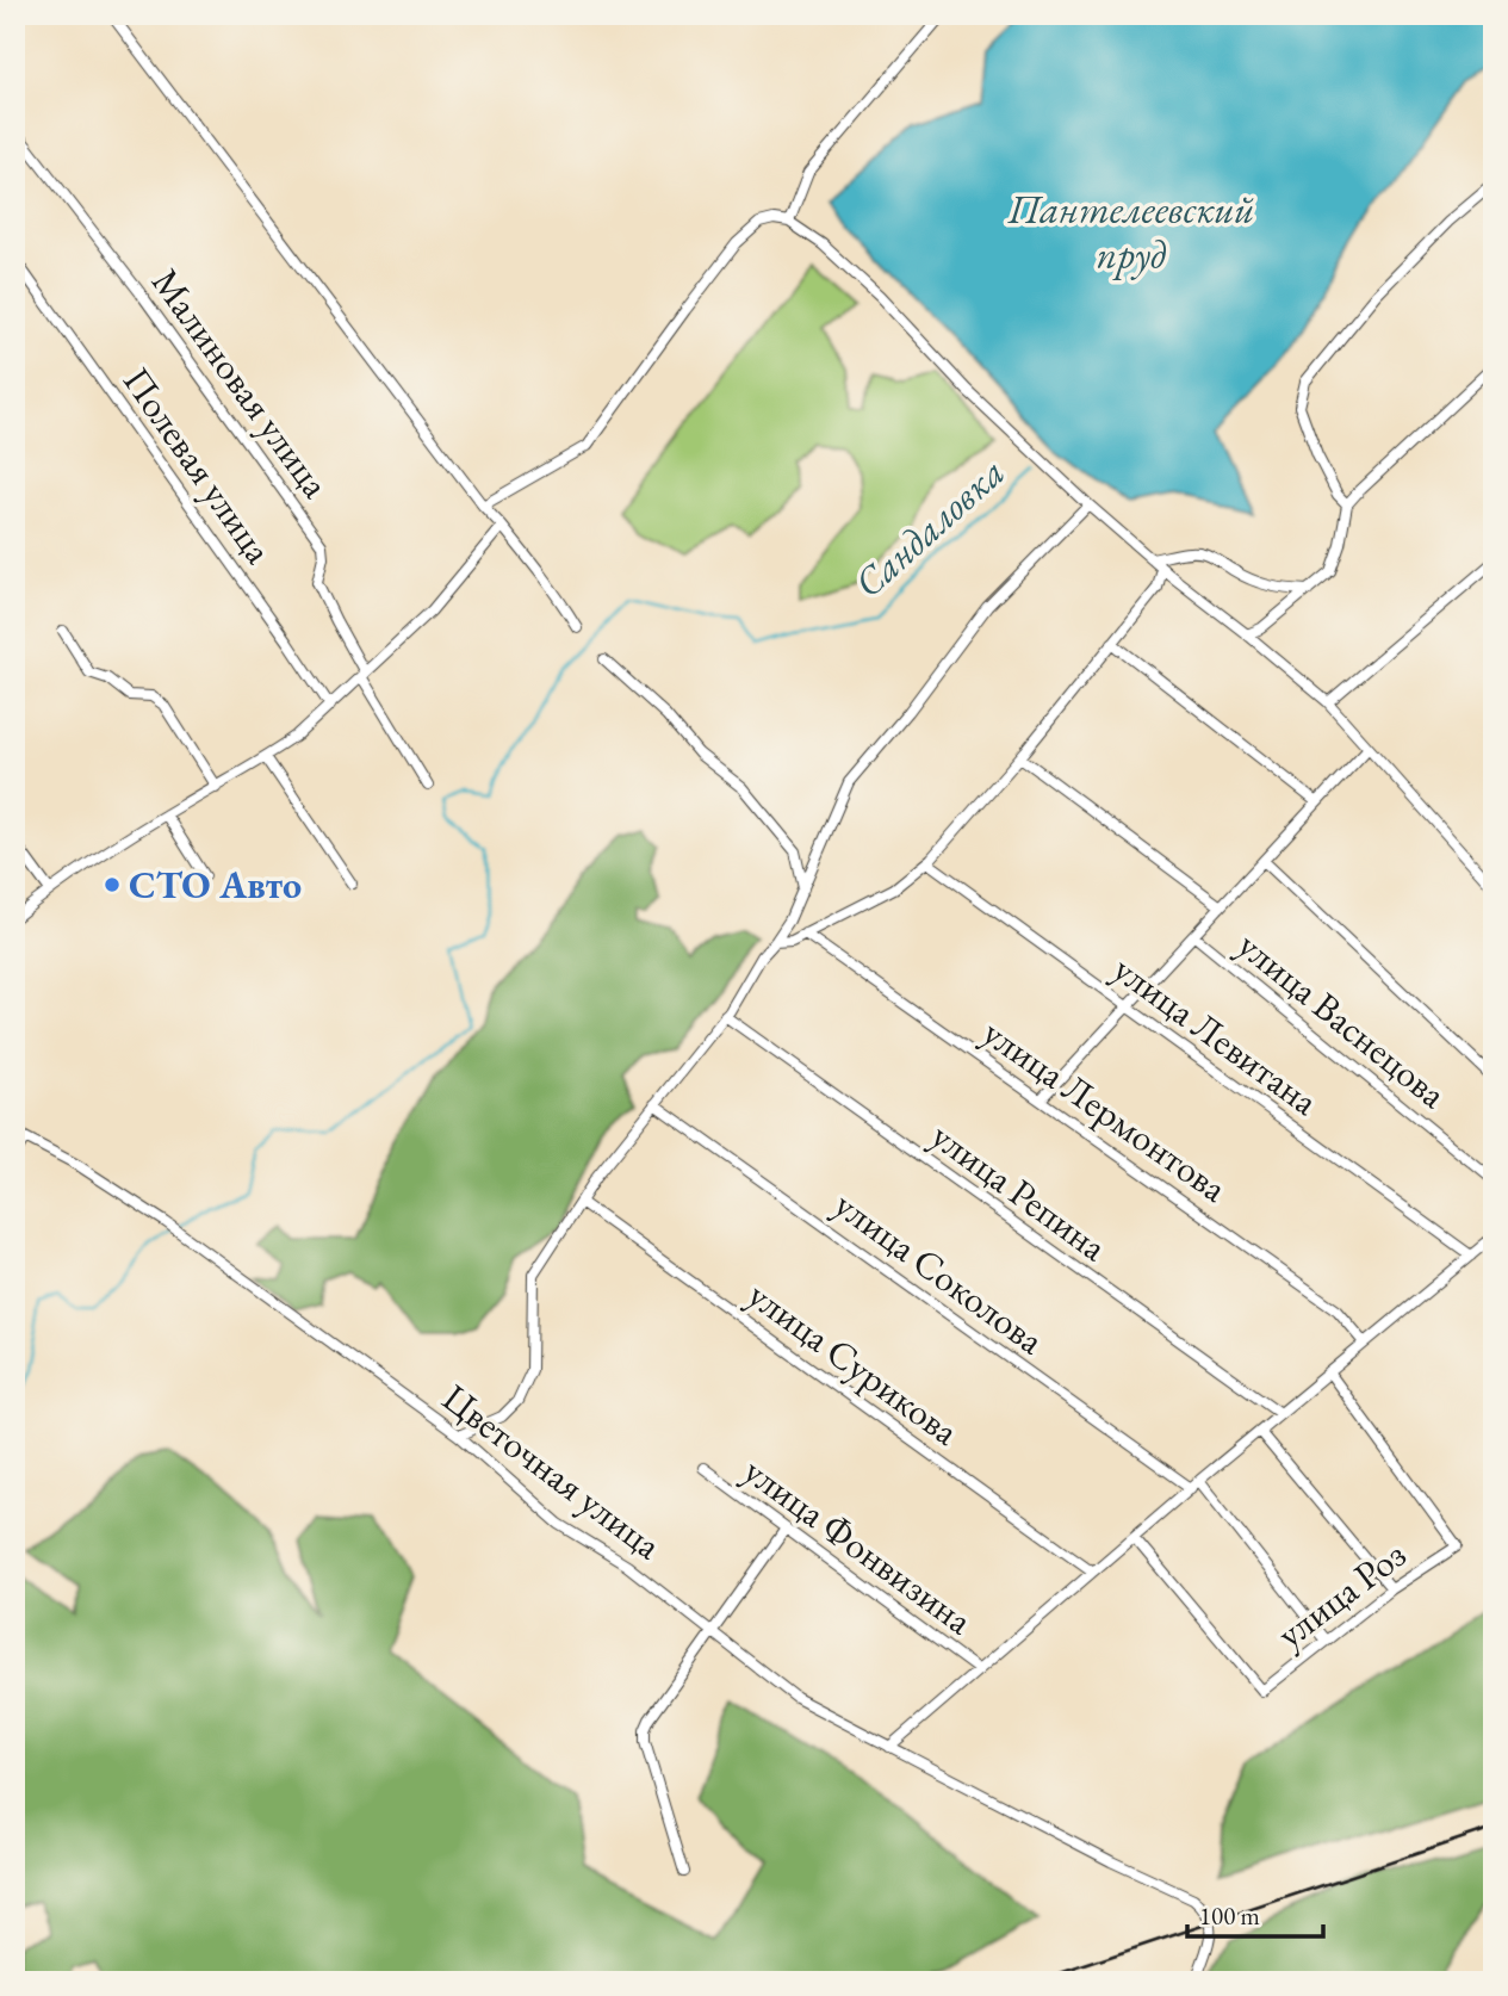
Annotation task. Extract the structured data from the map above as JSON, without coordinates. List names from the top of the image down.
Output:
{
  "streets": {
    "street": [
      "Малиновая улица",
      "Полевая улица",
      "улица Васнецова",
      "улица Левитана",
      "улица Лермонтова",
      "улица Репина",
      "улица Соколова",
      "улица Сурикова",
      "Цветочная улица",
      "улица Фонвизина",
      "улица Роз"
    ]
  },
  "crossings": [
    ["улица Соколова", "улица Роз"]
  ],
  "water": ["Пантелеевский пруд", "Сандаловка"],
  "places": ["СТО Авто"],
  "scale_bar": "100 m"
}
